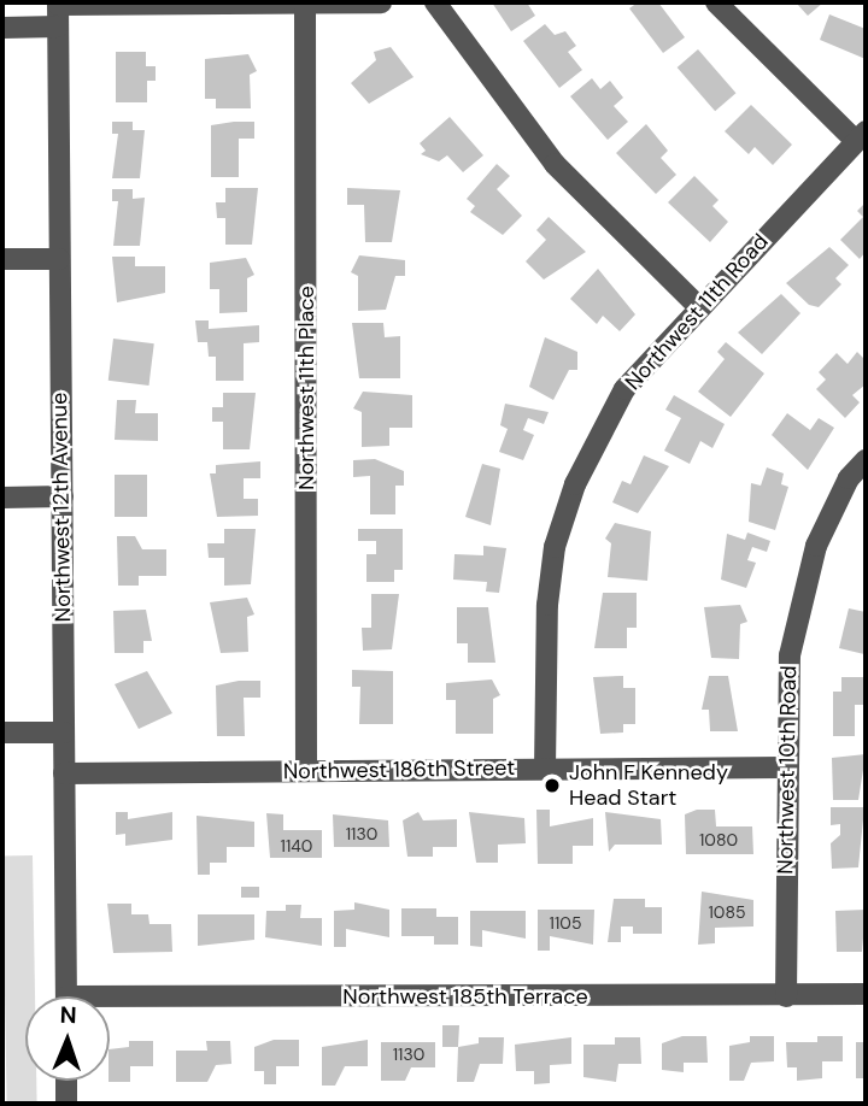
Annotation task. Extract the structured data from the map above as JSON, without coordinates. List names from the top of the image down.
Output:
{
  "streets": {
    "street": [
      "Northwest 11th Road",
      "Northwest 11th Place",
      "Northwest 12th Avenue",
      "Northwest 186th Street",
      "Northwest 10th Road",
      "Northwest 185th Terrace"
    ]
  },
  "crossings": [
    ["Northwest 11th Road", "Northwest 186th Street"],
    ["Northwest 11th Place", "Northwest 186th Street"],
    ["Northwest 12th Avenue", "Northwest 186th Street"],
    ["Northwest 186th Street", "Northwest 10th Road"],
    ["Northwest 10th Road", "Northwest 185th Terrace"]
  ],
  "places": ["John F Kennedy Head Start"],
  "house_numbers": [
    "1130",
    "1080",
    "1140",
    "1085",
    "1105",
    "1130"
  ],
  "north": "top"
}
